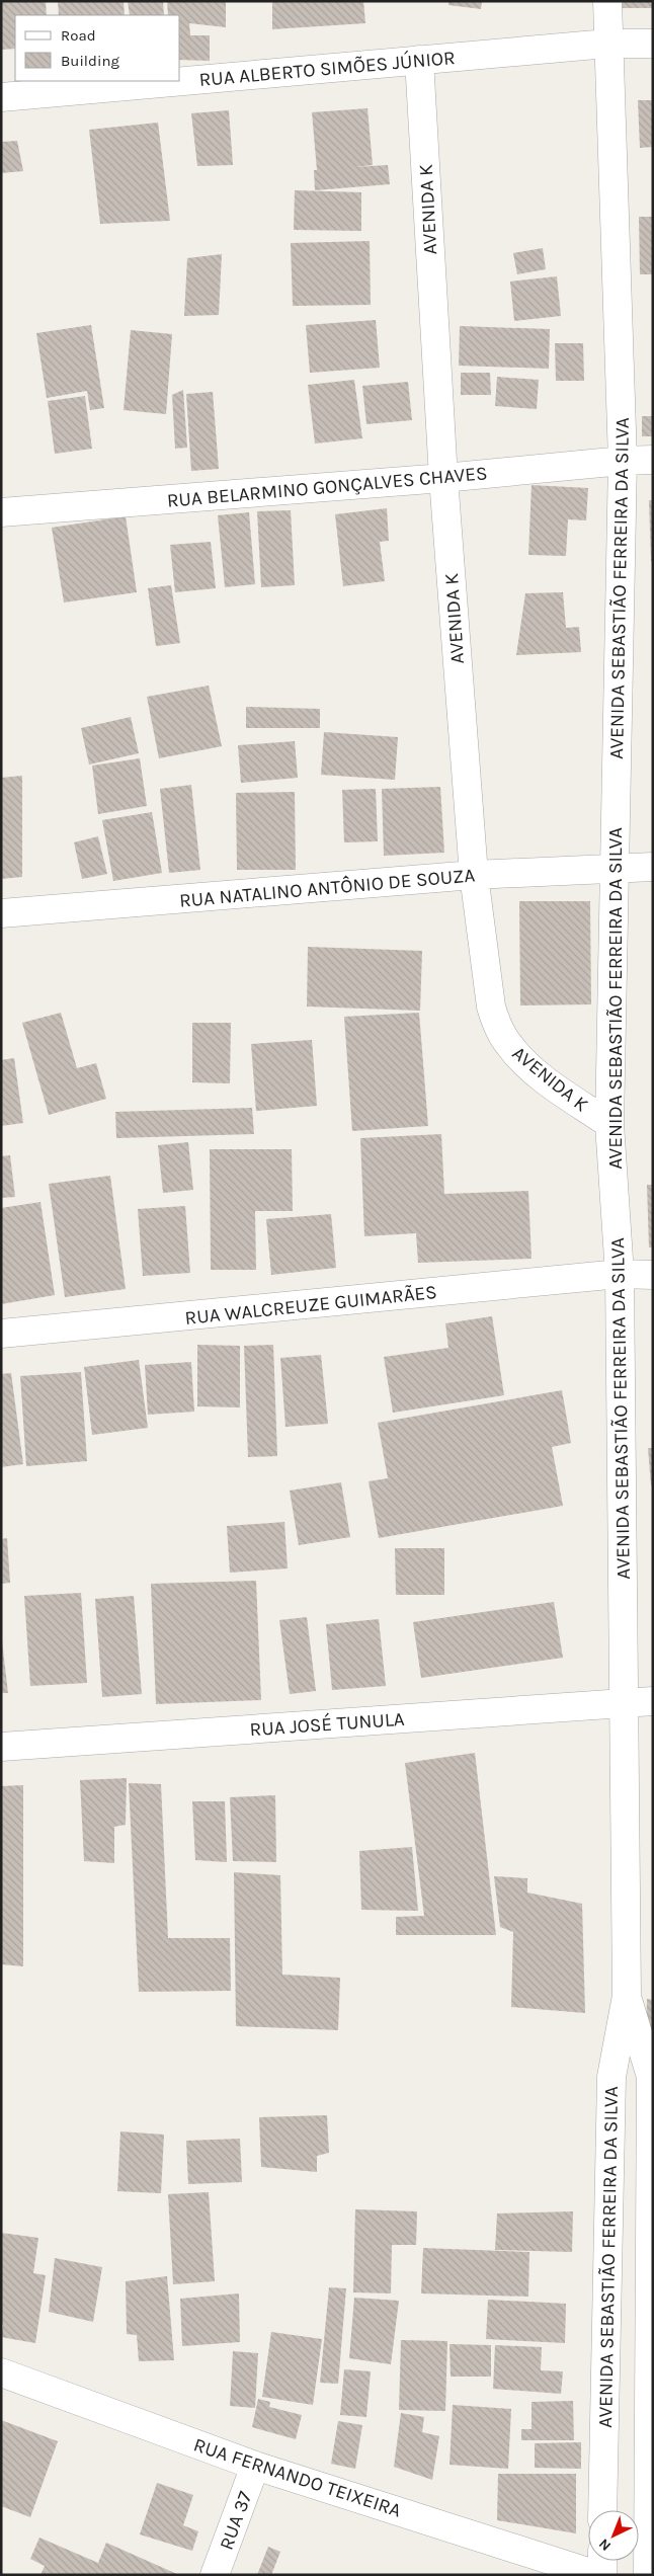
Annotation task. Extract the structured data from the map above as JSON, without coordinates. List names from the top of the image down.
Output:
{
  "streets": {
    "street": [
      "RUA ALBERTO SIMÕES JÚNIOR",
      "AVENIDA K",
      "RUA BELARMINO GONÇALVES CHAVES",
      "AVENIDA SEBASTIÃO FERREIRA DA SILVA",
      "RUA NATALINO ANTÔNIO DE SOUZA",
      "RUA WALCREUZE GUIMARÃES",
      "RUA JOSÉ TUNULA",
      "RUA FERNANDO TEIXEIRA",
      "RUA 37"
    ]
  },
  "crossings": [
    ["RUA ALBERTO SIMÕES JÚNIOR", "AVENIDA K"],
    ["RUA ALBERTO SIMÕES JÚNIOR", "AVENIDA SEBASTIÃO FERREIRA DA SILVA"],
    ["AVENIDA K", "RUA BELARMINO GONÇALVES CHAVES"],
    ["AVENIDA K", "AVENIDA SEBASTIÃO FERREIRA DA SILVA"],
    ["AVENIDA K", "RUA NATALINO ANTÔNIO DE SOUZA"],
    ["RUA BELARMINO GONÇALVES CHAVES", "AVENIDA SEBASTIÃO FERREIRA DA SILVA"],
    ["AVENIDA SEBASTIÃO FERREIRA DA SILVA", "RUA NATALINO ANTÔNIO DE SOUZA"],
    ["AVENIDA SEBASTIÃO FERREIRA DA SILVA", "RUA WALCREUZE GUIMARÃES"],
    ["AVENIDA SEBASTIÃO FERREIRA DA SILVA", "RUA JOSÉ TUNULA"],
    ["RUA FERNANDO TEIXEIRA", "RUA 37"]
  ],
  "legend": ["Road", "Building"],
  "north": "bottom left"
}
